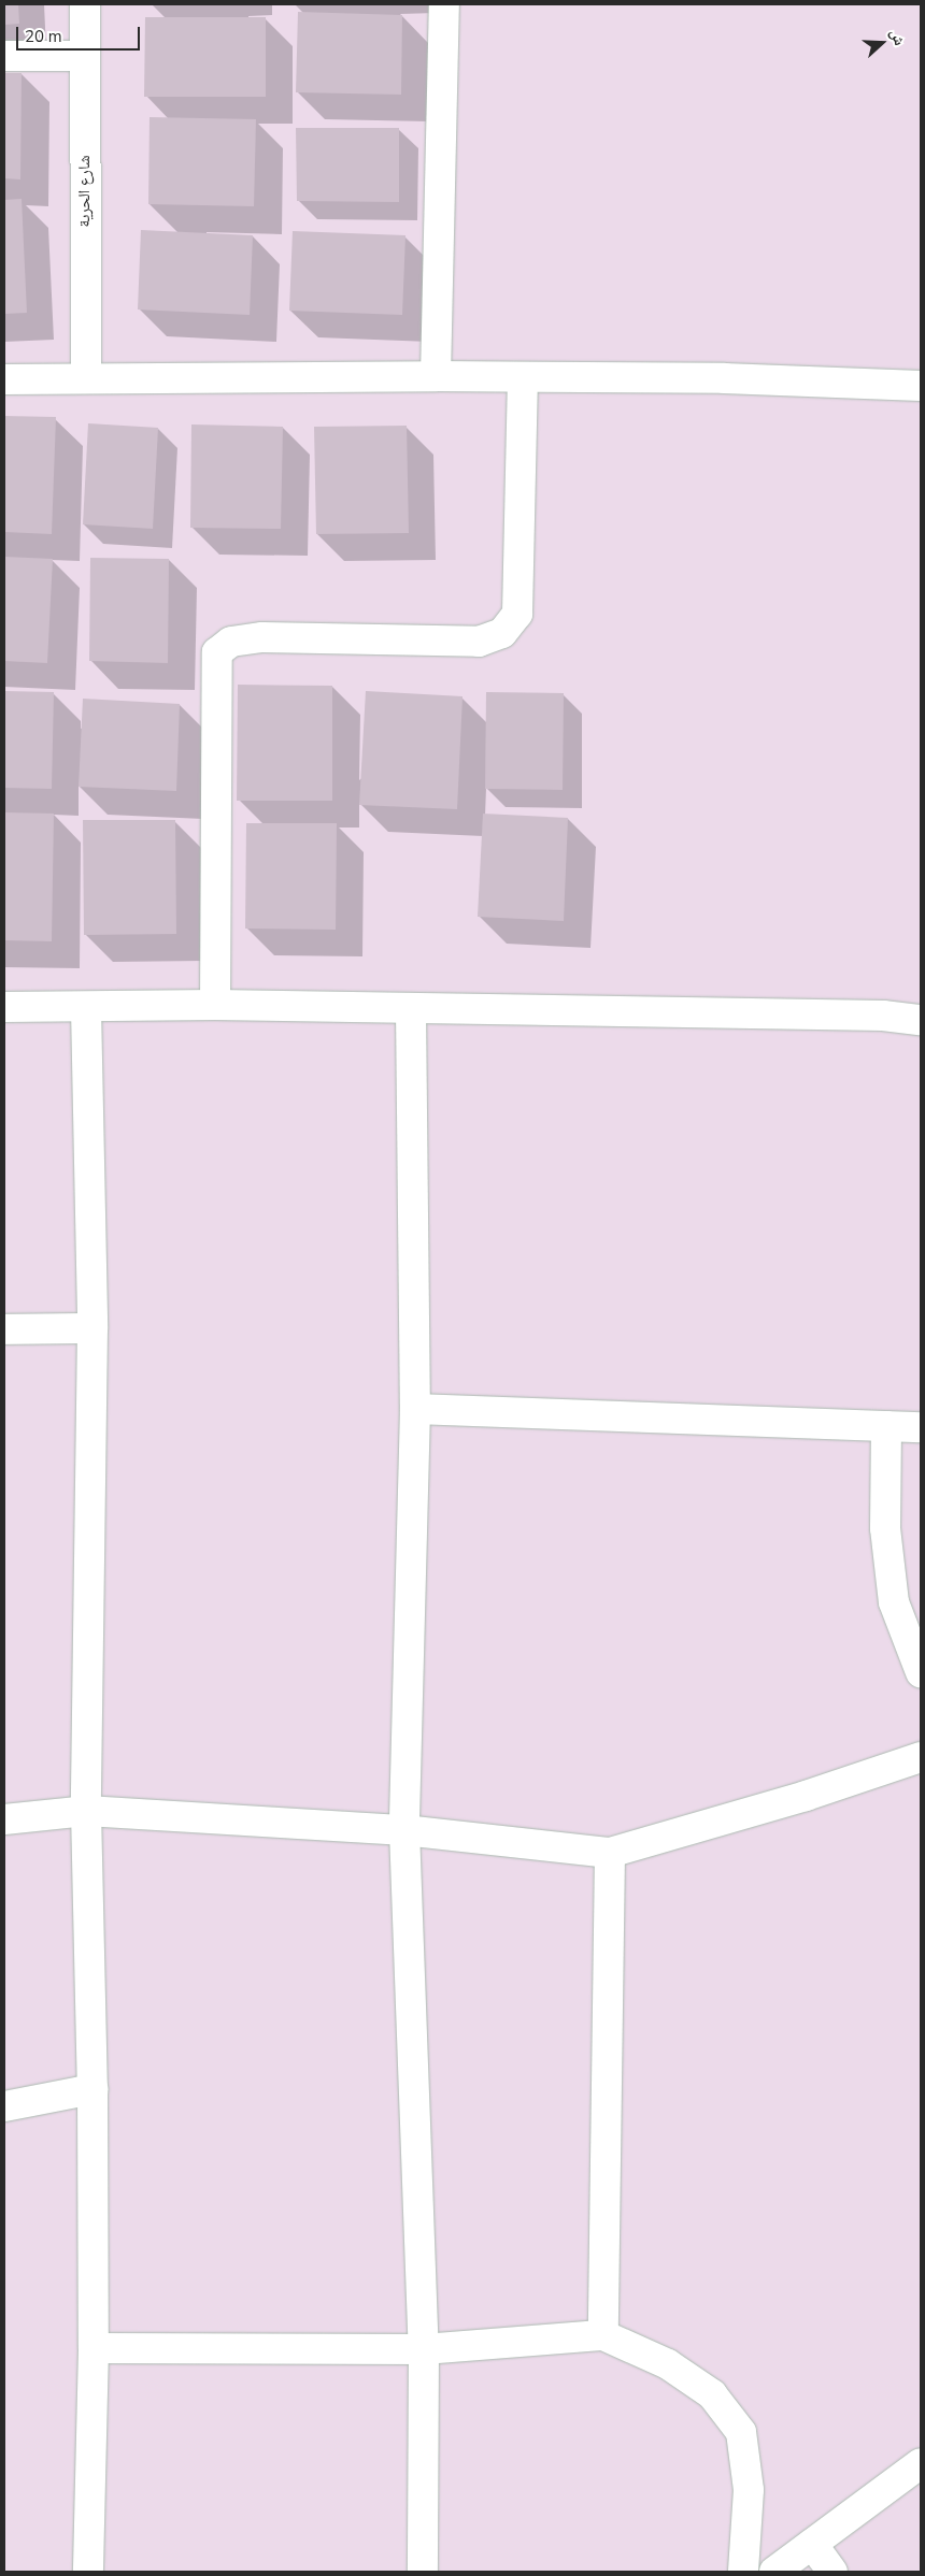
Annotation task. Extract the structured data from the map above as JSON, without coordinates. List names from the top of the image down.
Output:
{
  "streets": {
    "street": ["شارع الحرية"]
  },
  "scale_bar": "20 m",
  "north": "right"
}
